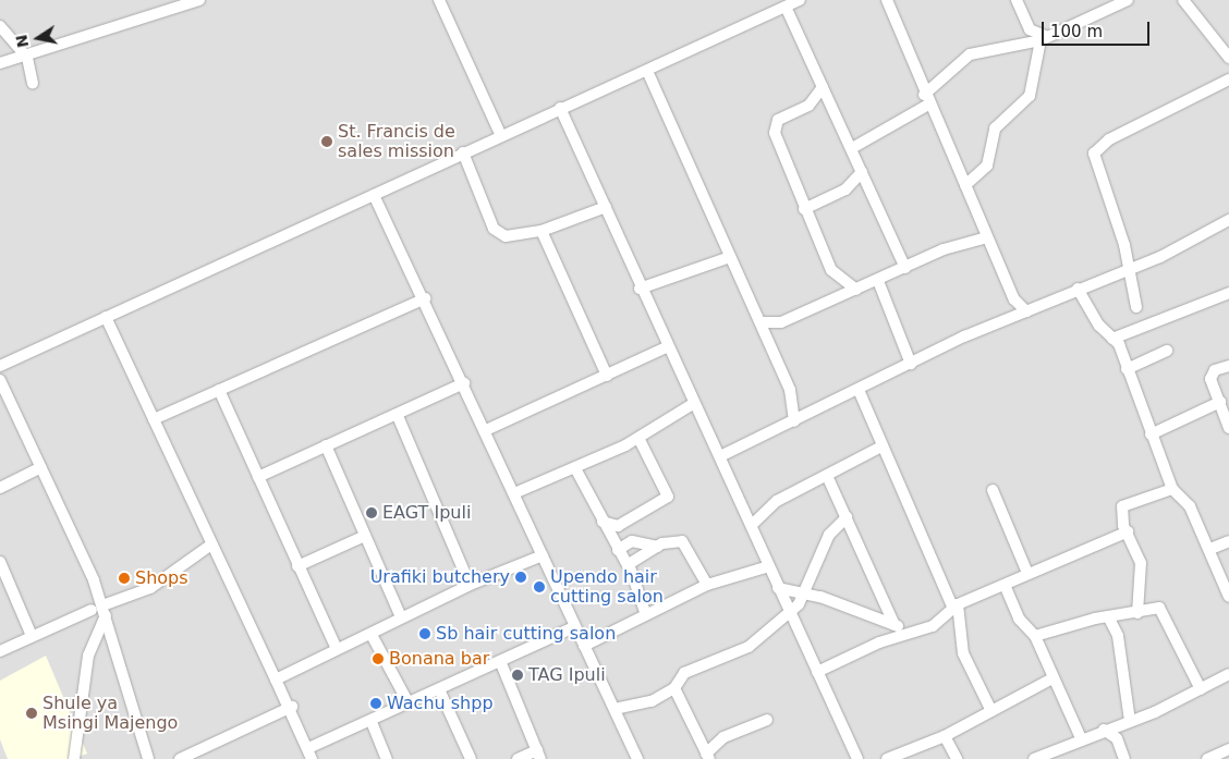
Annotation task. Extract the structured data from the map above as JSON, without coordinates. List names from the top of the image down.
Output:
{
  "places": [
    "St. Francis de sales mission",
    "EAGT Ipuli",
    "Urafiki butchery",
    "Shops",
    "Upendo hair cutting salon",
    "Sb hair cutting salon",
    "Bonana bar",
    "TAG Ipuli",
    "Wachu shpp",
    "Shule ya Msingi Majengo"
  ],
  "scale_bar": "100 m",
  "north": "left"
}
